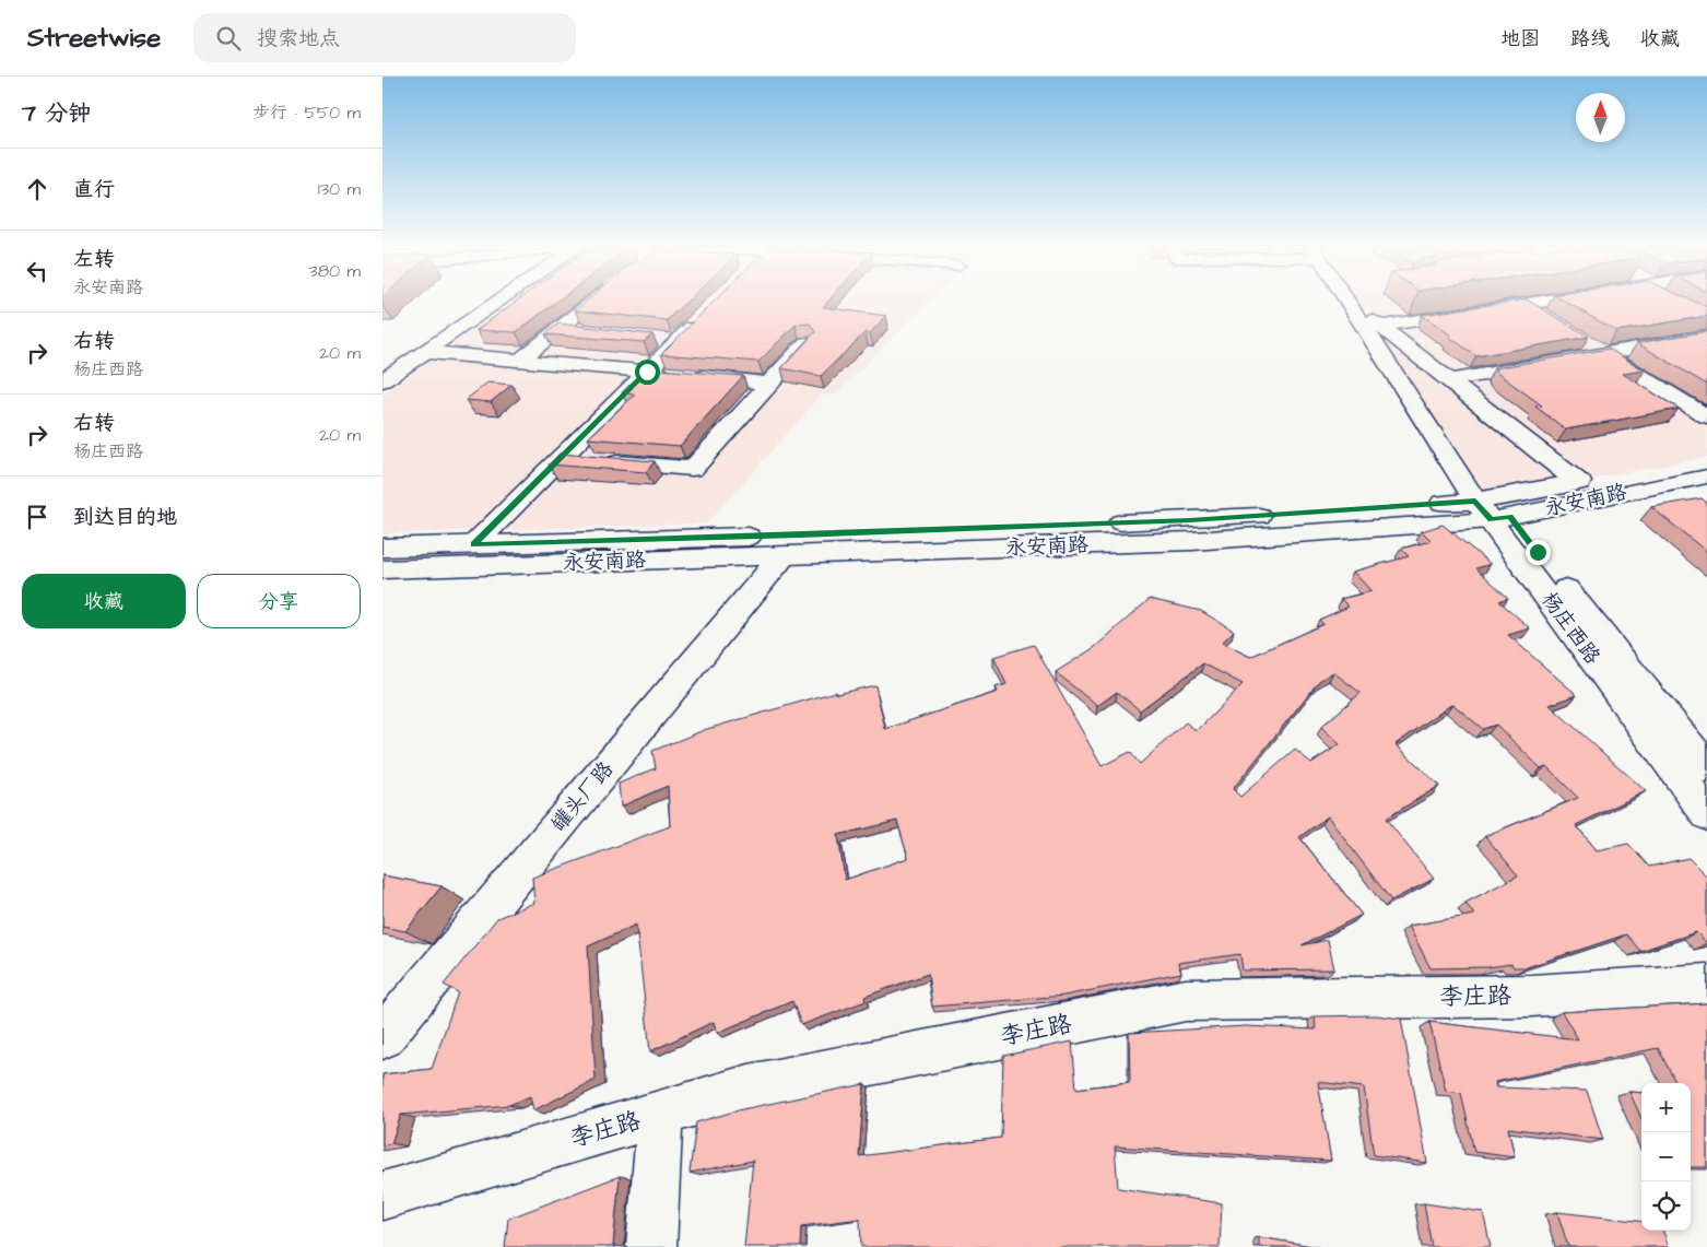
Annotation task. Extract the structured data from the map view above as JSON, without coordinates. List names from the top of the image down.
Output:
{
  "streets": {
    "street": [
      "永安南路",
      "杨庄西路",
      "罐头厂路",
      "李庄路"
    ]
  },
  "crossings": [
    ["永安南路", "杨庄西路"],
    ["永安南路", "罐头厂路"]
  ],
  "north": "top",
  "page": {
    "header": "Streetwise",
    "search": "搜索地点",
    "nav": ["地图", "路线", "收藏"],
    "heading": ["7 分钟", "步行 · 550 m"],
    "list": [
      ["直行", "130 m"],
      ["左转", "永安南路", "380 m"],
      ["右转", "杨庄西路", "20 m"],
      ["右转", "杨庄西路", "20 m"],
      "到达目的地"
    ],
    "buttons": ["收藏", "分享"],
    "map_buttons": ["+", "−"]
  }
}
